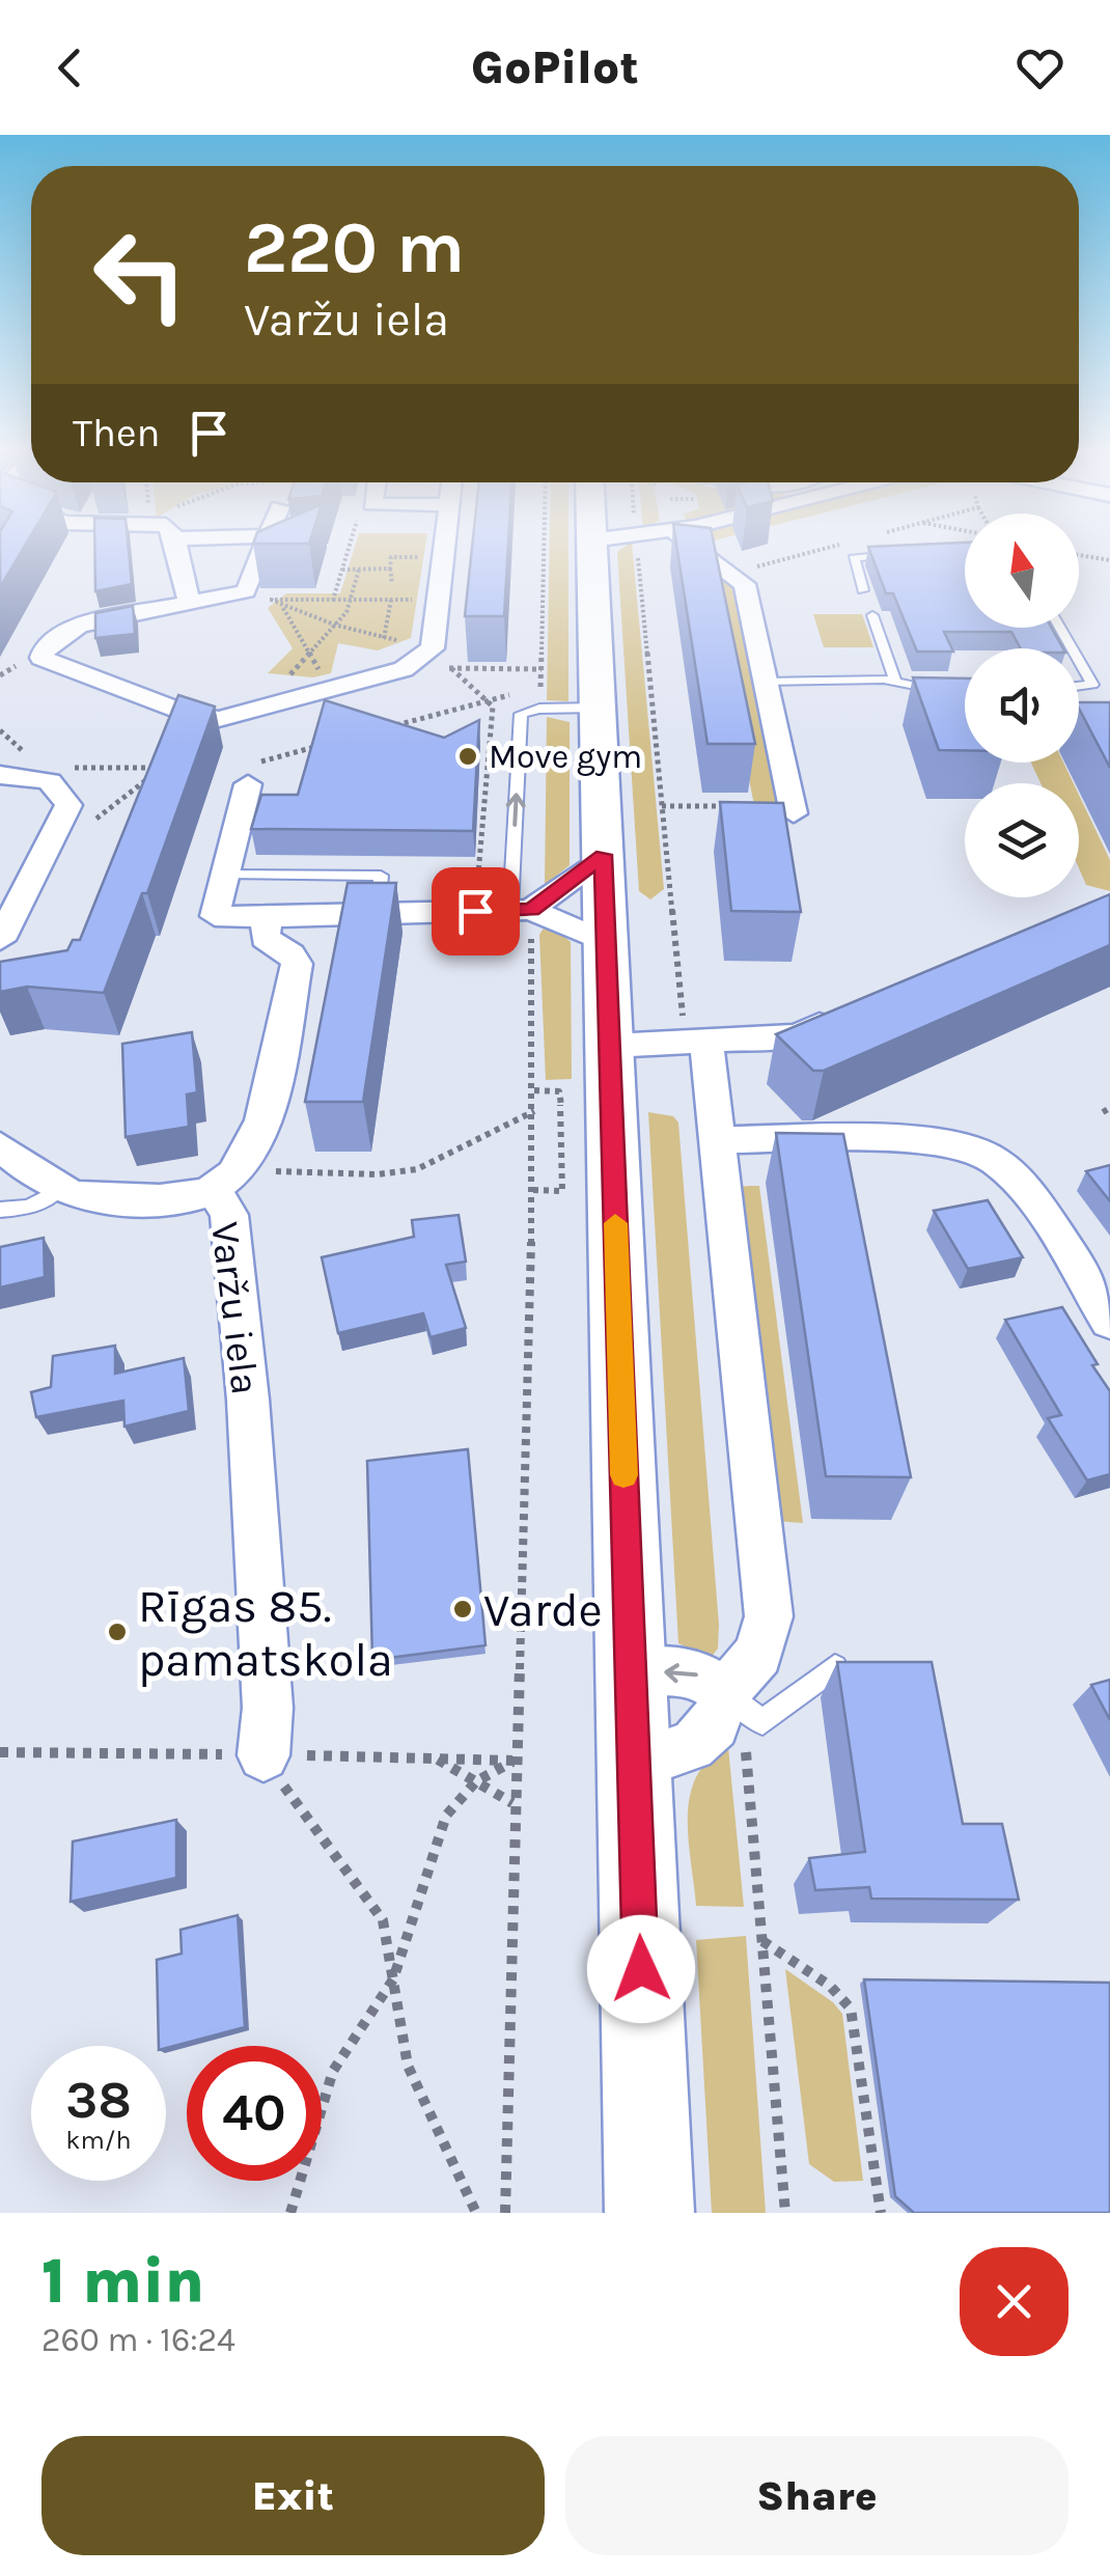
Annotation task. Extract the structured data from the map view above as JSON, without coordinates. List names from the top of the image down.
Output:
{
  "streets": {
    "street": ["Varžu iela"]
  },
  "places": ["Move gym", "Varde", "Rīgas 85. pamatskola"],
  "north": "top",
  "page": {
    "header": "GoPilot",
    "turn": ["220 m", "Varžu iela"],
    "then": "Then",
    "speed": "38 km/h",
    "limit": "40",
    "heading": ["1 min", "260 m · 16:24"],
    "buttons": ["Exit", "Share"]
  }
}
